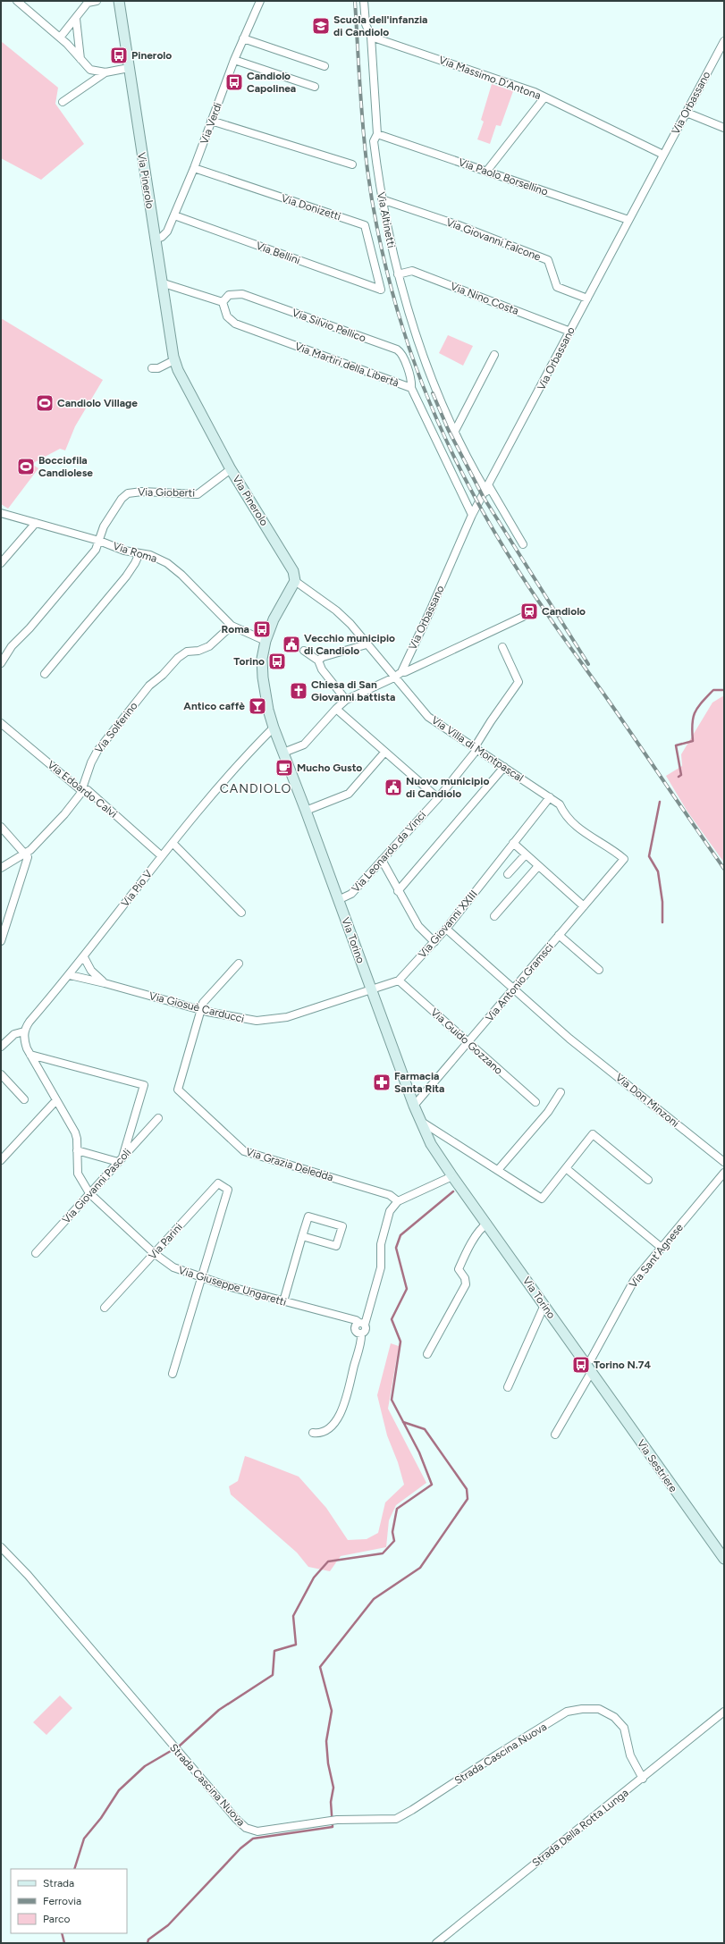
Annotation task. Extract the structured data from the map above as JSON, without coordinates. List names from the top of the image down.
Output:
{
  "streets": {
    "main road": ["Via Pinerolo", "Via Torino", "Via Sestriere"],
    "street": [
      "Via Massimo D'Antona",
      "Via Orbassano",
      "Via Verdi",
      "Via Paolo Borsellino",
      "Via Donizetti",
      "Via Altinetti",
      "Via Giovanni Falcone",
      "Via Bellini",
      "Via Nino Costa",
      "Via Silvio Pellico",
      "Via Martiri della Libertà",
      "Via Gioberti",
      "Via Roma",
      "Via Solferino",
      "Via Villa di Montpascal",
      "Via Edoardo Calvi",
      "Via Leonardo da Vinci",
      "Via Pio V",
      "Via Giovanni XXIII",
      "Via Antonio Gramsci",
      "Via Giosuè Carducci",
      "Via Guido Gozzano",
      "Via Don Minzoni",
      "Via Grazia Deledda",
      "Via Giovanni Pascoli",
      "Via Parini",
      "Via Sant'Agnese",
      "Via Giuseppe Ungaretti",
      "Strada Cascina Nuova",
      "Strada Della Rotta Lunga"
    ]
  },
  "crossings": [
    ["Via Massimo D'Antona", "Via Orbassano"],
    ["Via Massimo D'Antona", "Via Altinetti"],
    ["Via Orbassano", "Via Paolo Borsellino"],
    ["Via Orbassano", "Via Altinetti"],
    ["Via Orbassano", "Via Giovanni Falcone"],
    ["Via Orbassano", "Via Nino Costa"],
    ["Via Orbassano", "Via Martiri della Libertà"],
    ["Via Orbassano", "Via Villa di Montpascal"],
    ["Via Orbassano", "Via Torino"],
    ["Via Verdi", "Via Pinerolo"],
    ["Via Verdi", "Via Donizetti"],
    ["Via Verdi", "Via Bellini"],
    ["Via Paolo Borsellino", "Via Altinetti"],
    ["Via Pinerolo", "Via Gioberti"],
    ["Via Pinerolo", "Via Villa di Montpascal"],
    ["Via Donizetti", "Via Bellini"],
    ["Via Altinetti", "Via Giovanni Falcone"],
    ["Via Altinetti", "Via Nino Costa"],
    ["Via Silvio Pellico", "Via Martiri della Libertà"],
    ["Via Gioberti", "Via Roma"],
    ["Via Roma", "Via Solferino"],
    ["Via Roma", "Via Torino"],
    ["Via Solferino", "Via Edoardo Calvi"],
    ["Via Villa di Montpascal", "Via Leonardo da Vinci"],
    ["Via Villa di Montpascal", "Via Giovanni XXIII"],
    ["Via Villa di Montpascal", "Via Antonio Gramsci"],
    ["Via Edoardo Calvi", "Via Pio V"],
    ["Via Leonardo da Vinci", "Via Torino"],
    ["Via Pio V", "Via Torino"],
    ["Via Pio V", "Via Giosuè Carducci"],
    ["Via Pio V", "Via Giuseppe Ungaretti"],
    ["Via Giovanni XXIII", "Via Guido Gozzano"],
    ["Via Giovanni XXIII", "Via Don Minzoni"],
    ["Via Torino", "Via Antonio Gramsci"],
    ["Via Torino", "Via Giosuè Carducci"],
    ["Via Torino", "Via Sant'Agnese"],
    ["Via Torino", "Via Sestriere"],
    ["Via Antonio Gramsci", "Via Guido Gozzano"],
    ["Via Antonio Gramsci", "Via Don Minzoni"],
    ["Via Giosuè Carducci", "Via Grazia Deledda"],
    ["Via Giovanni Pascoli", "Via Giuseppe Ungaretti"],
    ["Via Parini", "Via Giuseppe Ungaretti"],
    ["Via Sant'Agnese", "Via Sestriere"],
    ["Strada Cascina Nuova", "Strada Della Rotta Lunga"]
  ],
  "districts": ["CANDIOLO"],
  "places": {
    "school or university": ["Scuola dell'infanzia di Candiolo"],
    "bus stop": [
      "Pinerolo",
      "Candiolo Capolinea",
      "Roma",
      "Torino",
      "Torino N.74"
    ],
    "sports": ["Candiolo Village", "Bocciofila Candiolese"],
    "station": ["Candiolo"],
    "public building": ["Vecchio municipio di Candiolo", "Nuovo municipio di Candiolo"],
    "church": ["Chiesa di San Giovanni battista"],
    "bar": ["Antico caffè"],
    "cafe": ["Mucho Gusto"],
    "pharmacy": ["Farmacia Santa Rita"]
  },
  "legend": ["Strada", "Ferrovia", "Parco"]
}
